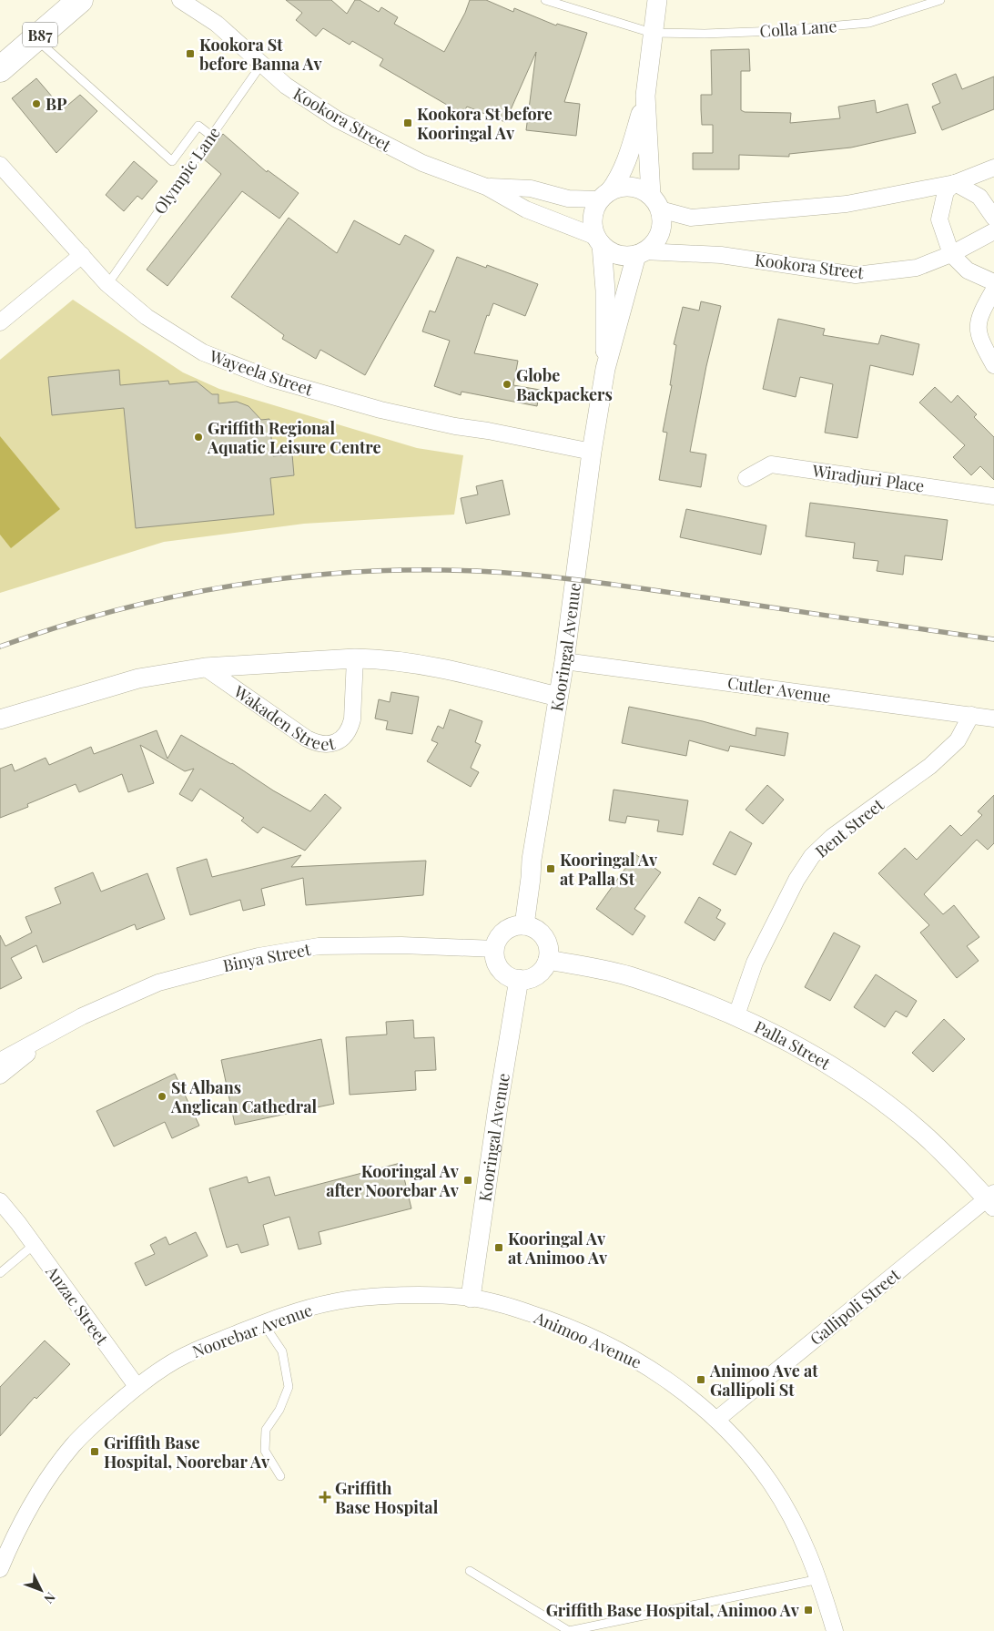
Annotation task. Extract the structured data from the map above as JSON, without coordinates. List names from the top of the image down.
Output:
{
  "streets": {
    "main road": ["B87"],
    "street": [
      "Kookora Street",
      "Wayeela Street",
      "Wiradjuri Place",
      "Kooringal Avenue",
      "Cutler Avenue",
      "Wakaden Street",
      "Bent Street",
      "Binya Street",
      "Palla Street",
      "Anzac Street",
      "Gallipoli Street",
      "Noorebar Avenue",
      "Animoo Avenue"
    ],
    "lane": ["Colla Lane", "Olympic Lane"]
  },
  "crossings": [
    ["Kookora Street", "Olympic Lane"],
    ["Kookora Street", "Kooringal Avenue"],
    ["Wayeela Street", "Kooringal Avenue"],
    ["Kooringal Avenue", "Cutler Avenue"],
    ["Kooringal Avenue", "Wakaden Street"],
    ["Kooringal Avenue", "Binya Street"],
    ["Kooringal Avenue", "Palla Street"],
    ["Kooringal Avenue", "Noorebar Avenue"],
    ["Kooringal Avenue", "Animoo Avenue"],
    ["Cutler Avenue", "Bent Street"],
    ["Bent Street", "Palla Street"],
    ["Binya Street", "Palla Street"],
    ["Palla Street", "Gallipoli Street"],
    ["Anzac Street", "Noorebar Avenue"],
    ["Gallipoli Street", "Animoo Avenue"],
    ["Noorebar Avenue", "Animoo Avenue"]
  ],
  "places": {
    "transit": [
      "Kookora St before Banna Av",
      "Kookora St before Kooringal Av",
      "Kooringal Av at Palla St",
      "Kooringal Av after Noorebar Av",
      "Kooringal Av at Animoo Av",
      "Animoo Ave at Gallipoli St",
      "Griffith Base Hospital, Noorebar Av",
      "Griffith Base Hospital, Animoo Av"
    ],
    "other": [
      "BP",
      "Globe Backpackers",
      "Griffith Regional Aquatic Leisure Centre",
      "St Albans Anglican Cathedral"
    ],
    "health": ["Griffith Base Hospital"]
  },
  "north": "bottom right"
}
